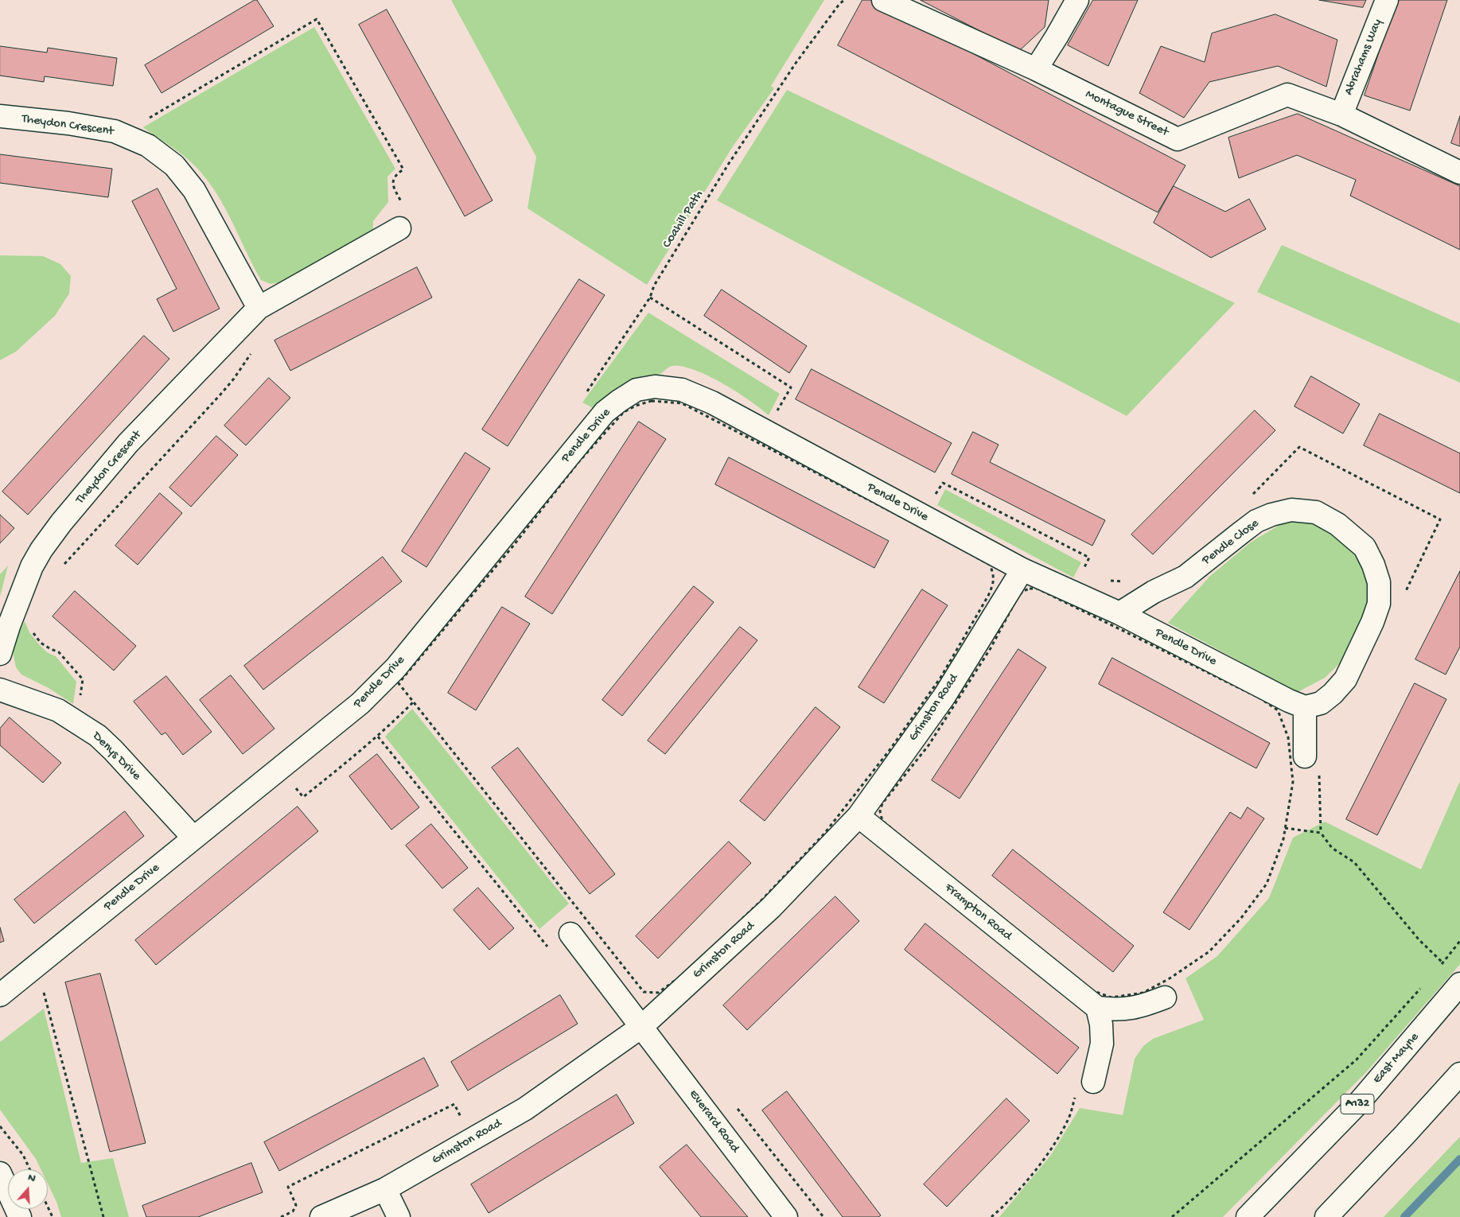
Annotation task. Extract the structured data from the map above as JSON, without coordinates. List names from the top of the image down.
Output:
{
  "streets": {
    "street": [
      "Abrahams Way",
      "Montague Street",
      "Theydon Crescent",
      "Pendle Drive",
      "Pendle Close",
      "Grimston Road",
      "Denys Drive",
      "Frampton Road",
      "East Mayne",
      "A132",
      "Everard Road"
    ],
    "path": ["Coahill Path"]
  },
  "crossings": [
    ["Abrahams Way", "Montague Street"],
    ["Pendle Drive", "Pendle Close"],
    ["Pendle Drive", "Grimston Road"],
    ["Pendle Drive", "Denys Drive"],
    ["Grimston Road", "Frampton Road"],
    ["Grimston Road", "Everard Road"]
  ],
  "north": "top"
}
